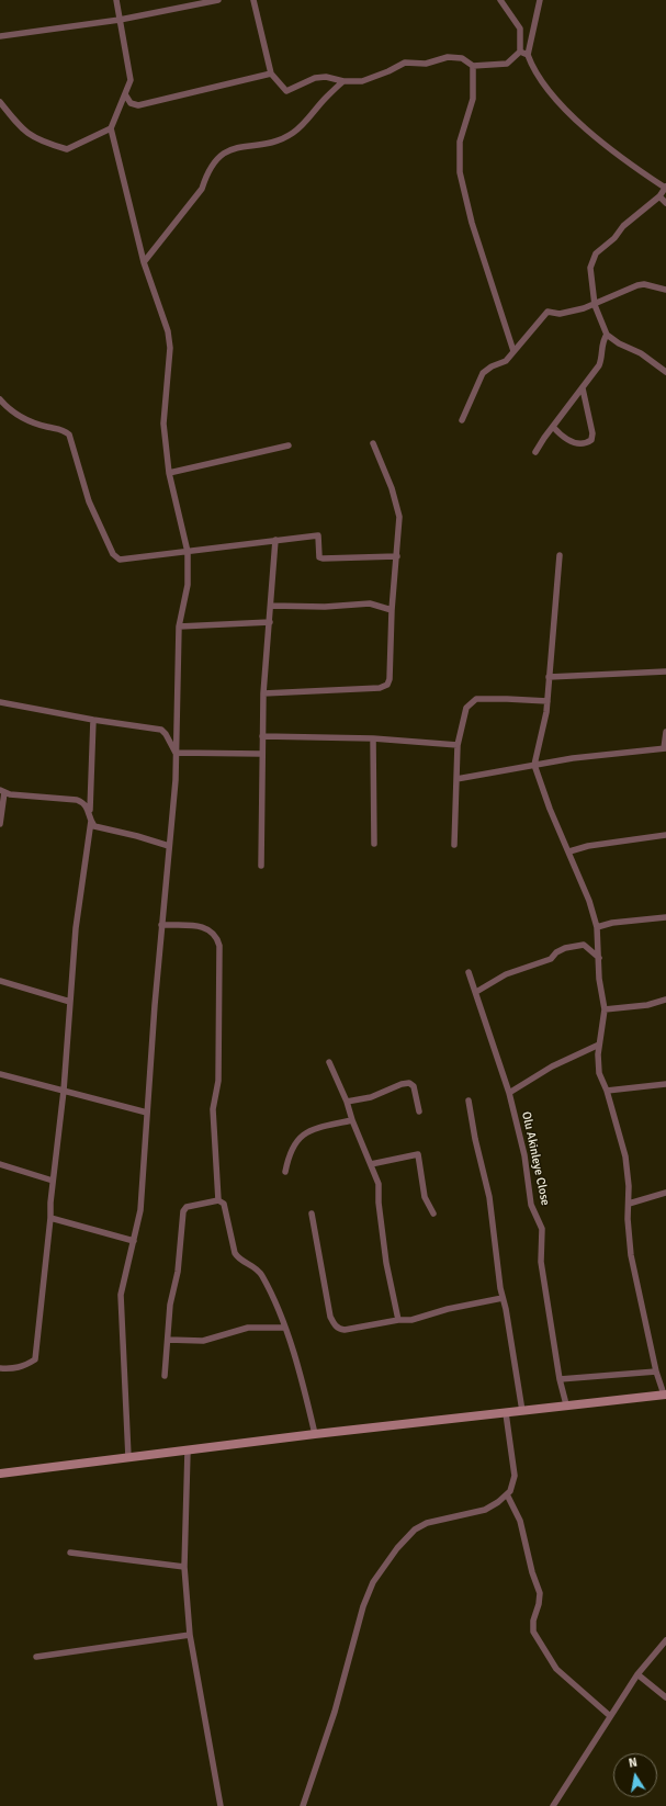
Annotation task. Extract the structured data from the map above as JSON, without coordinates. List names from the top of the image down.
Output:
{
  "streets": {
    "street": ["Olu Akinleye Close"]
  },
  "north": "top"
}
